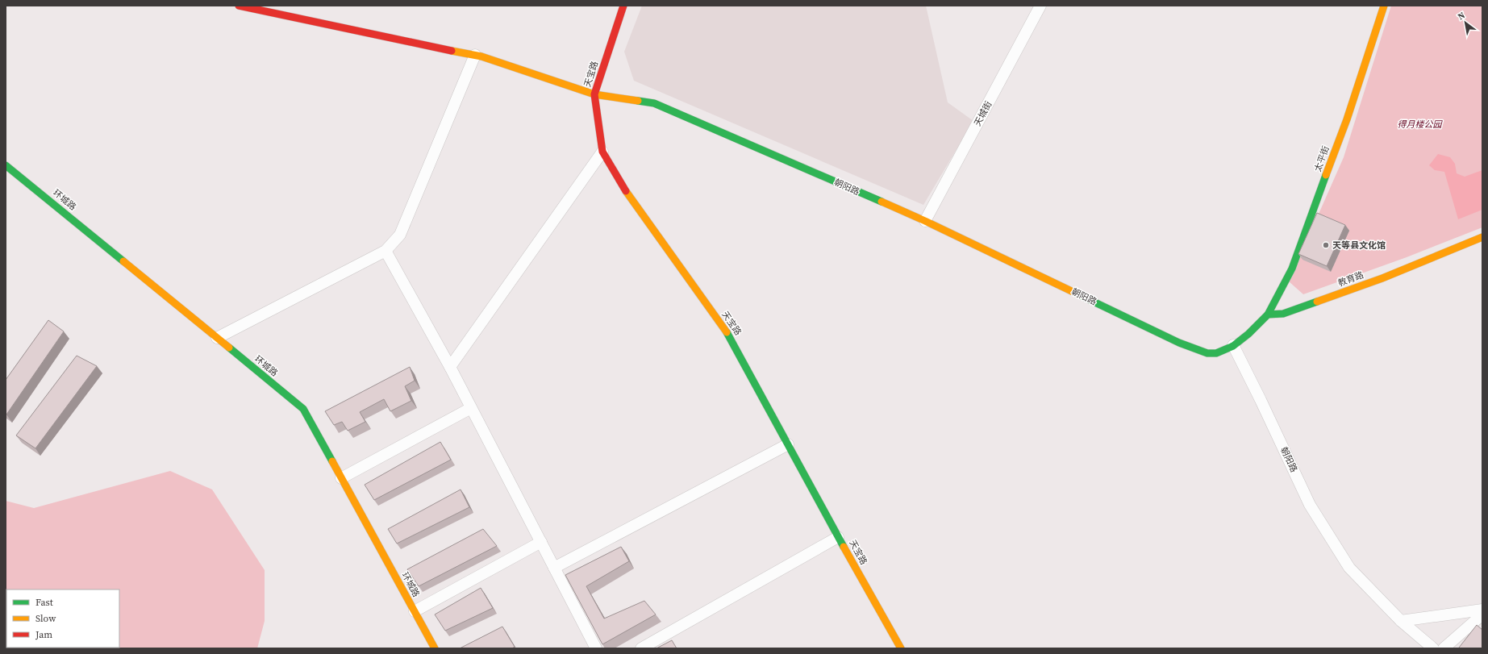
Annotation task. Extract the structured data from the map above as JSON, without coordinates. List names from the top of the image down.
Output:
{
  "streets": {
    "main road": [
      "天宝路",
      "太平街",
      "朝阳路",
      "环城路",
      "教育路"
    ],
    "street": ["天城街"]
  },
  "crossings": [
    ["天宝路", "朝阳路"],
    ["天城街", "朝阳路"],
    ["太平街", "教育路"]
  ],
  "parks": ["得月楼公园"],
  "places": ["天等县文化馆"],
  "legend": ["Fast", "Slow", "Jam"],
  "north": "top left"
}
